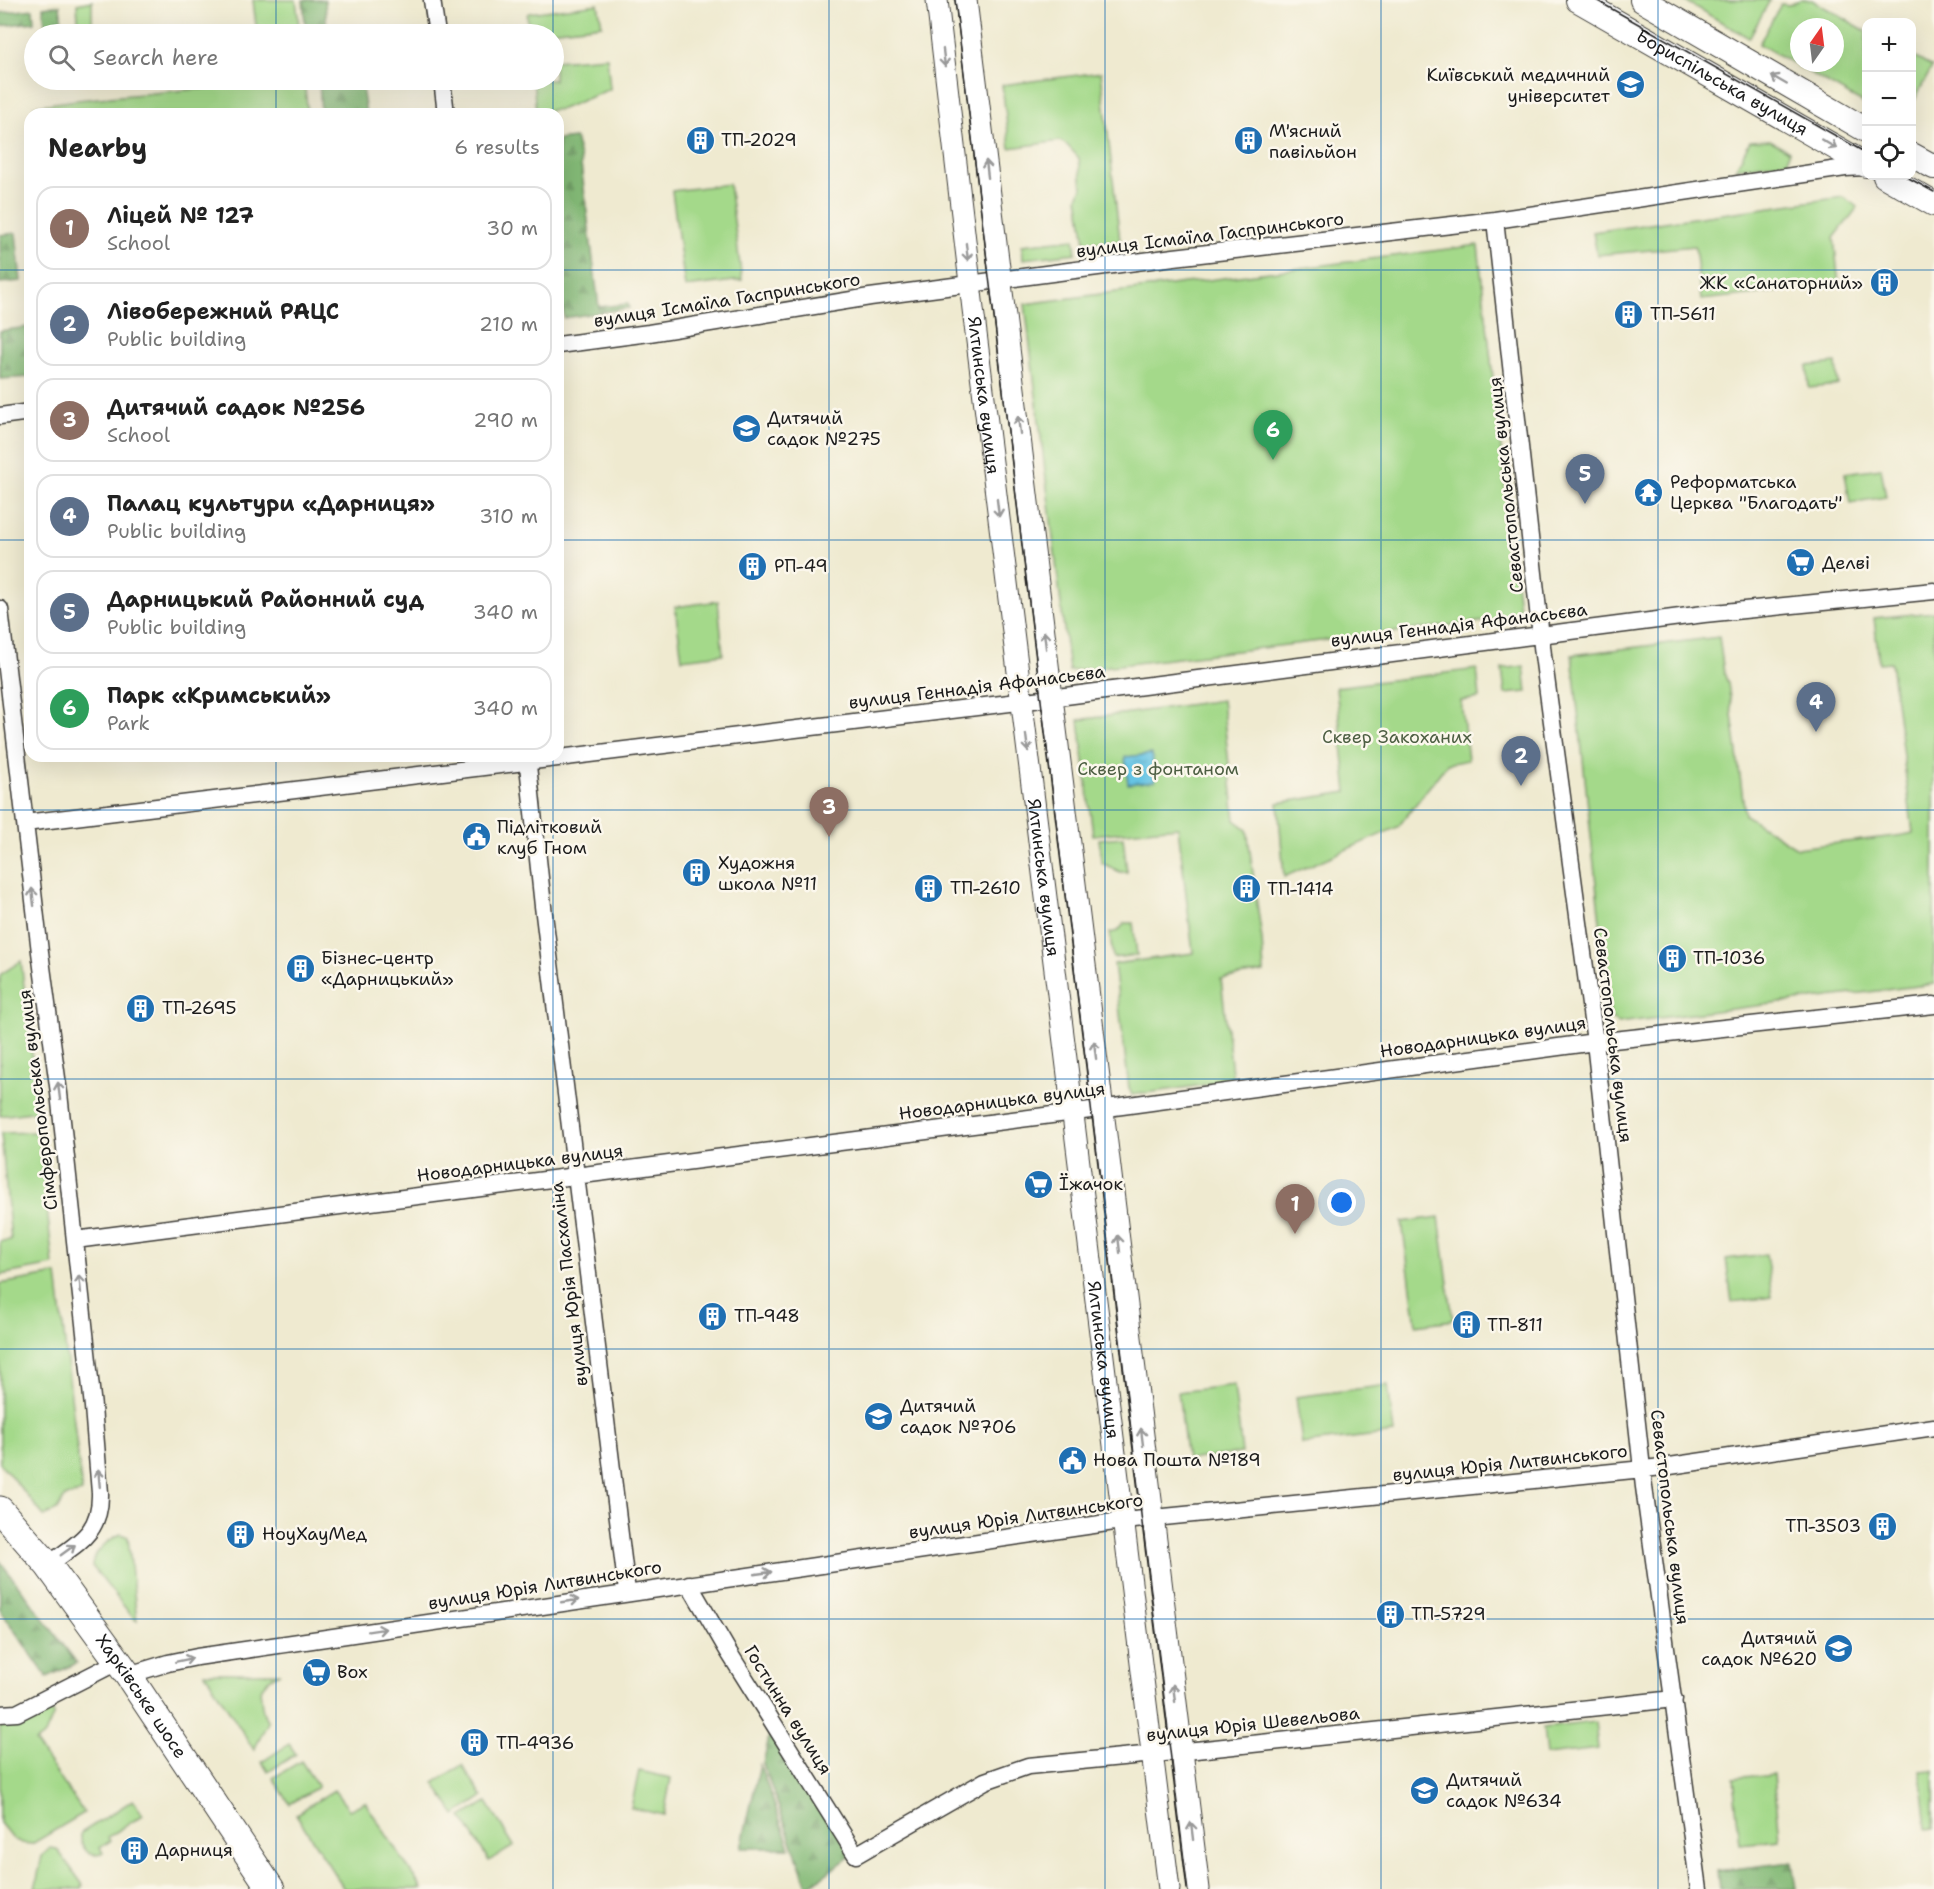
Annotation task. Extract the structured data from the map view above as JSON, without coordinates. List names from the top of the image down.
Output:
{
  "streets": {
    "main road": ["Бориспільська вулиця", "Харківське шосе"],
    "street": [
      "вулиця Ісмаїла Гаспринського",
      "Ялтинська вулиця",
      "Севастопольська вулиця",
      "вулиця Геннадія Афанасьєва",
      "Новодарницька вулиця",
      "Сімферопольська вулиця",
      "вулиця Юрія Пасхаліна",
      "вулиця Юрія Литвинського",
      "Гостинна вулиця",
      "вулиця Юрія Шевельова"
    ]
  },
  "crossings": [
    ["вулиця Ісмаїла Гаспринського", "Ялтинська вулиця"],
    ["вулиця Ісмаїла Гаспринського", "Севастопольська вулиця"],
    ["Ялтинська вулиця", "вулиця Геннадія Афанасьєва"],
    ["Ялтинська вулиця", "Новодарницька вулиця"],
    ["Ялтинська вулиця", "вулиця Юрія Литвинського"],
    ["Ялтинська вулиця", "вулиця Юрія Шевельова"],
    ["Севастопольська вулиця", "вулиця Геннадія Афанасьєва"],
    ["Севастопольська вулиця", "Новодарницька вулиця"],
    ["Севастопольська вулиця", "вулиця Юрія Литвинського"],
    ["Севастопольська вулиця", "вулиця Юрія Шевельова"],
    ["вулиця Геннадія Афанасьєва", "Сімферопольська вулиця"],
    ["Новодарницька вулиця", "Сімферопольська вулиця"],
    ["Новодарницька вулиця", "вулиця Юрія Пасхаліна"],
    ["Сімферопольська вулиця", "Харківське шосе"],
    ["вулиця Юрія Пасхаліна", "вулиця Юрія Литвинського"],
    ["вулиця Юрія Литвинського", "Харківське шосе"],
    ["вулиця Юрія Литвинського", "Гостинна вулиця"],
    ["Гостинна вулиця", "вулиця Юрія Шевельова"]
  ],
  "one_way": ["Сімферопольська вулиця", "вулиця Юрія Литвинського"],
  "parks": ["Сквер Закоханих", "Сквер з фонтаном"],
  "places": {
    "school or university": [
      "Київський медичний університет",
      "Дитячий садок №275",
      "Дитячий садок №706",
      "Дитячий садок №620",
      "Дитячий садок №634"
    ],
    "building": [
      "ТП-2029",
      "М'ясний павільйон",
      "ЖК «Санаторний»",
      "ТП-5611",
      "РП-49",
      "Художня школа №11",
      "ТП-2610",
      "ТП-1414",
      "ТП-1036",
      "Бізнес-центр «Дарницький»",
      "ТП-2695",
      "ТП-948",
      "ТП-811",
      "ТП-3503",
      "НоуХауМед",
      "ТП-5729",
      "ТП-4936",
      "Дарниця"
    ],
    "temple": ["Реформатська Церква \"Благодать\""],
    "supermarket": ["Делві", "Їжачок", "Box"],
    "public building": ["Підлітковий клуб Гном", "Нова Пошта №189"]
  },
  "north": "top",
  "page": {
    "map_buttons": ["+", "−"],
    "search": "Search here",
    "heading": ["Nearby", "6 results"],
    "list": [
      {
        "mark": "1",
        "name": "Ліцей № 127",
        "note": "School",
        "value": "30 m"
      },
      {
        "mark": "2",
        "name": "Лівобережний РАЦС",
        "note": "Public building",
        "value": "210 m"
      },
      {
        "mark": "3",
        "name": "Дитячий садок №256",
        "note": "School",
        "value": "290 m"
      },
      {
        "mark": "4",
        "name": "Палац культури «Дарниця»",
        "note": "Public building",
        "value": "310 m"
      },
      {
        "mark": "5",
        "name": "Дарницький Районний суд",
        "note": "Public building",
        "value": "340 m"
      },
      {
        "mark": "6",
        "name": "Парк «Кримський»",
        "note": "Park",
        "value": "340 m"
      }
    ],
    "pins": [
      "6",
      "5",
      "4",
      "2",
      "3",
      "1"
    ]
  }
}
